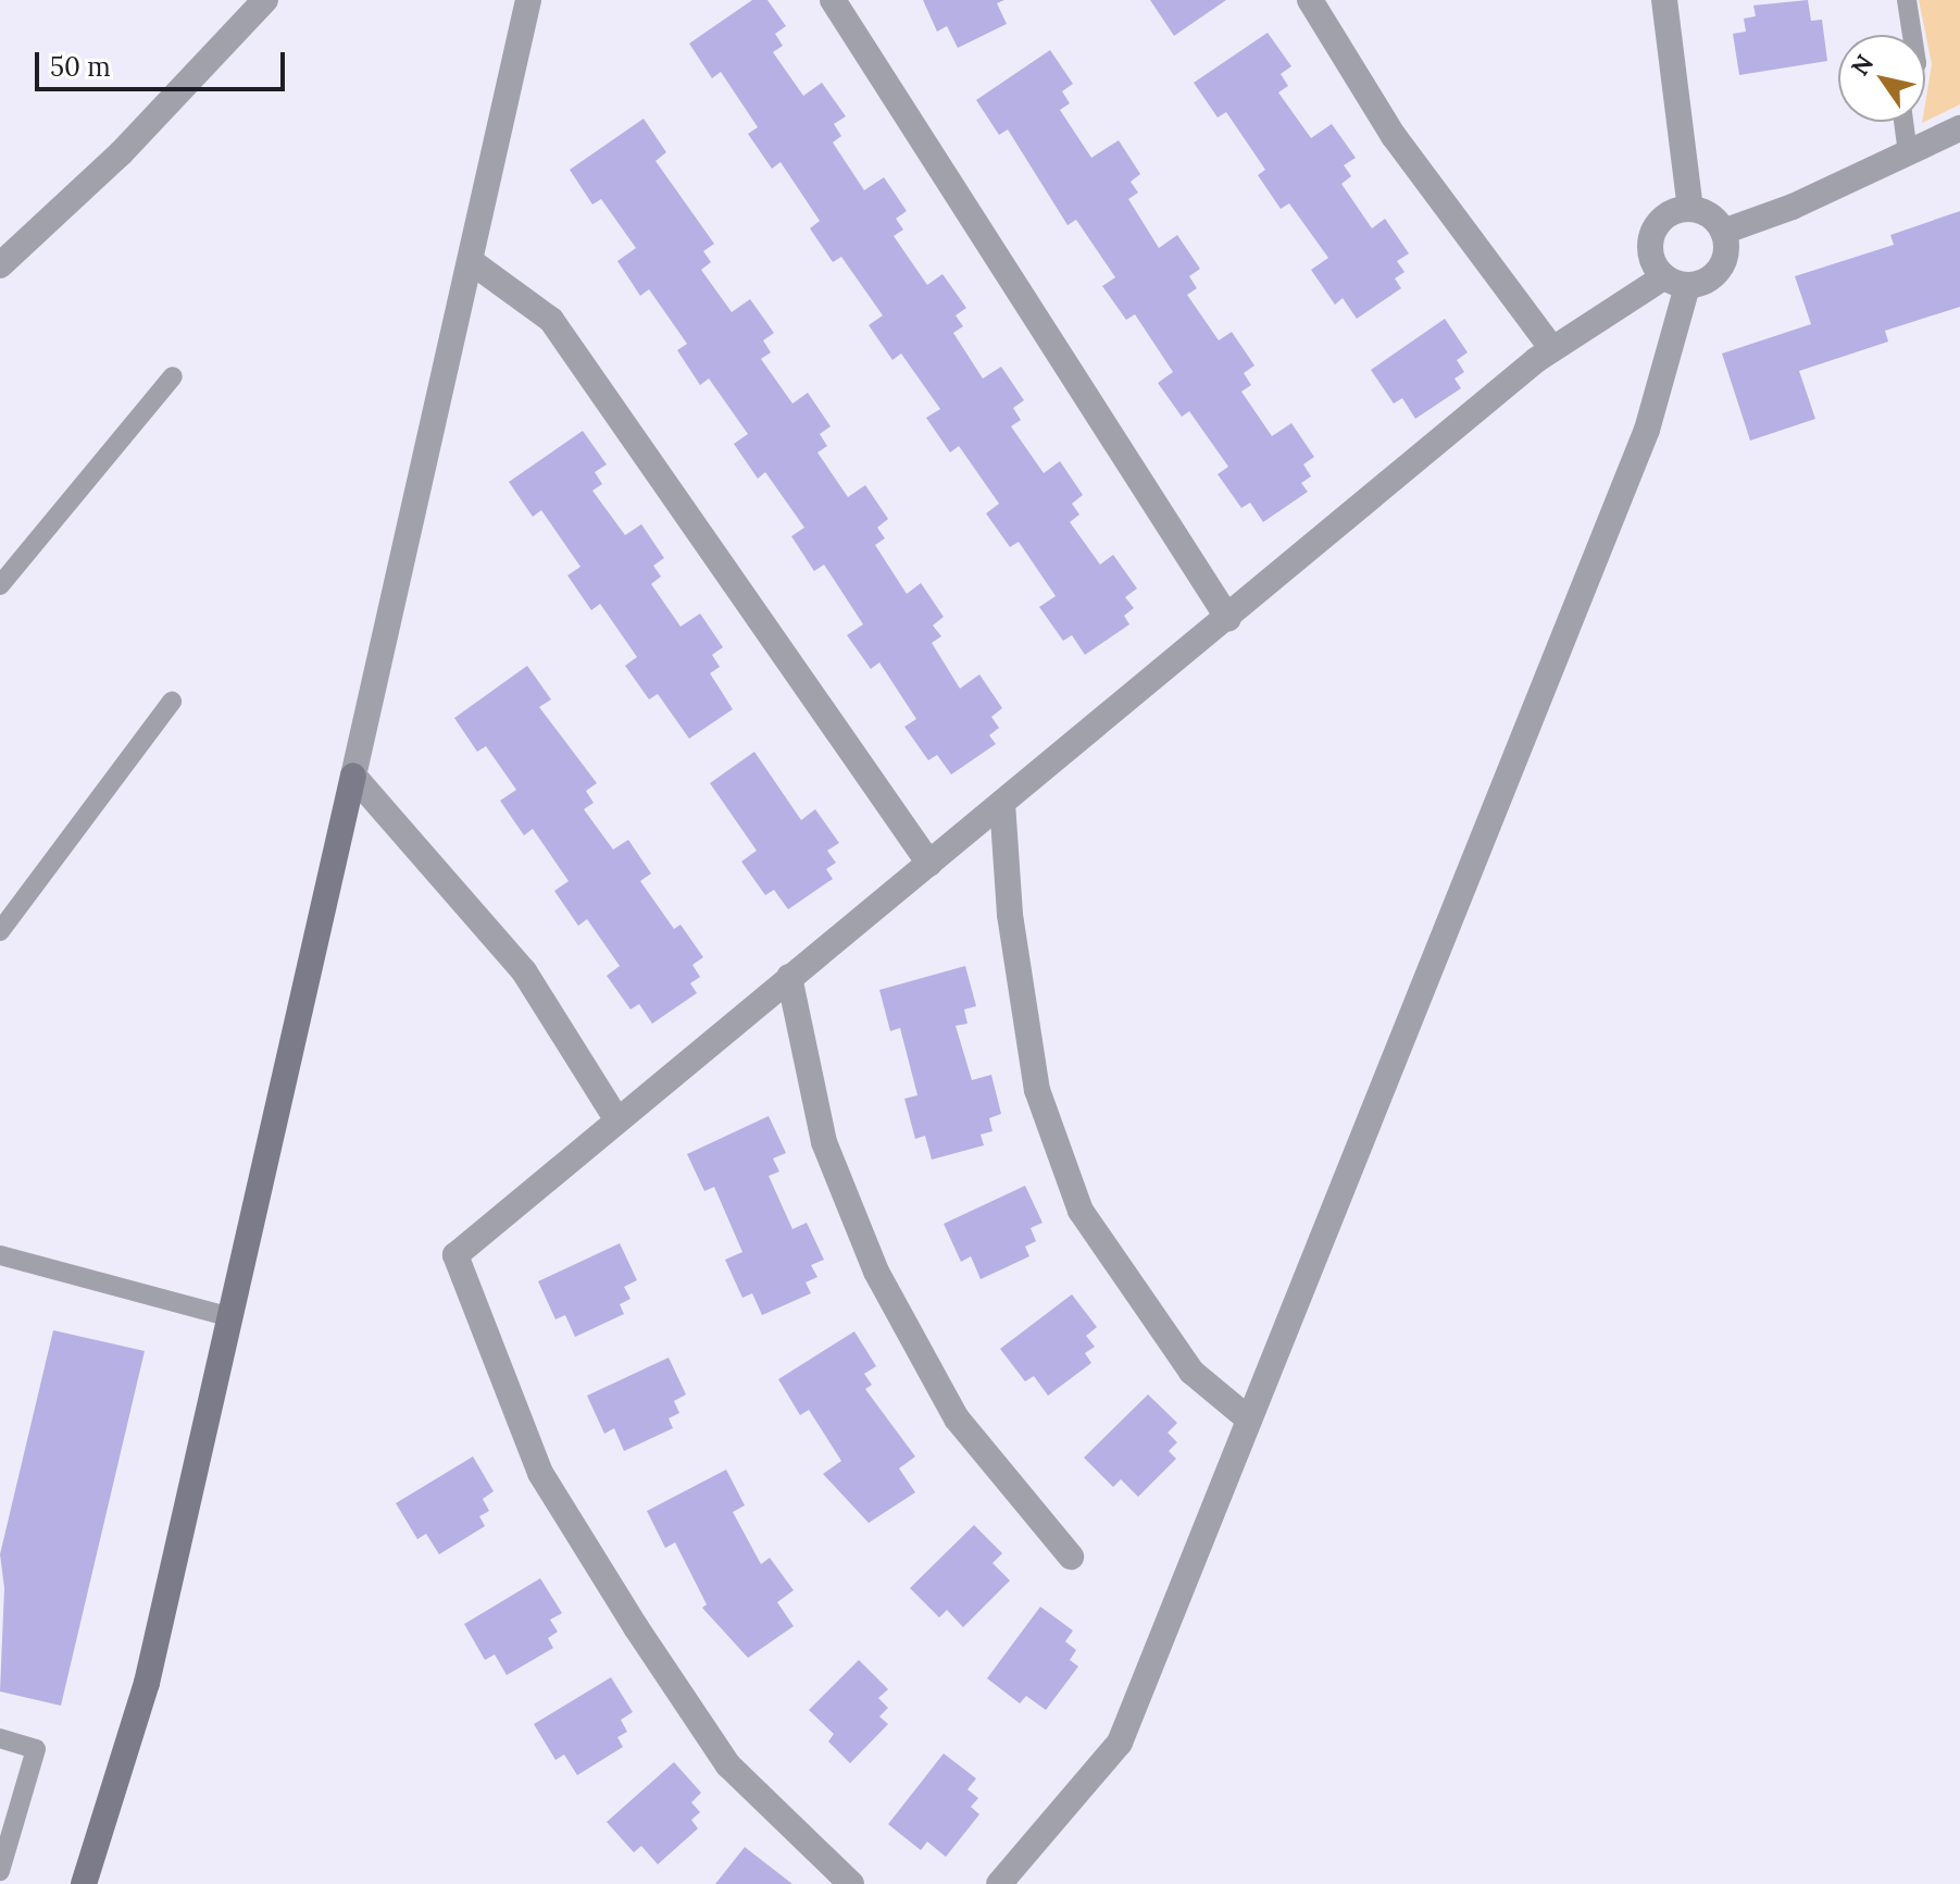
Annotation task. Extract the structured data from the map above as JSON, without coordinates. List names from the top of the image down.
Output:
{
  "scale_bar": "50 m",
  "north": "top left"
}
